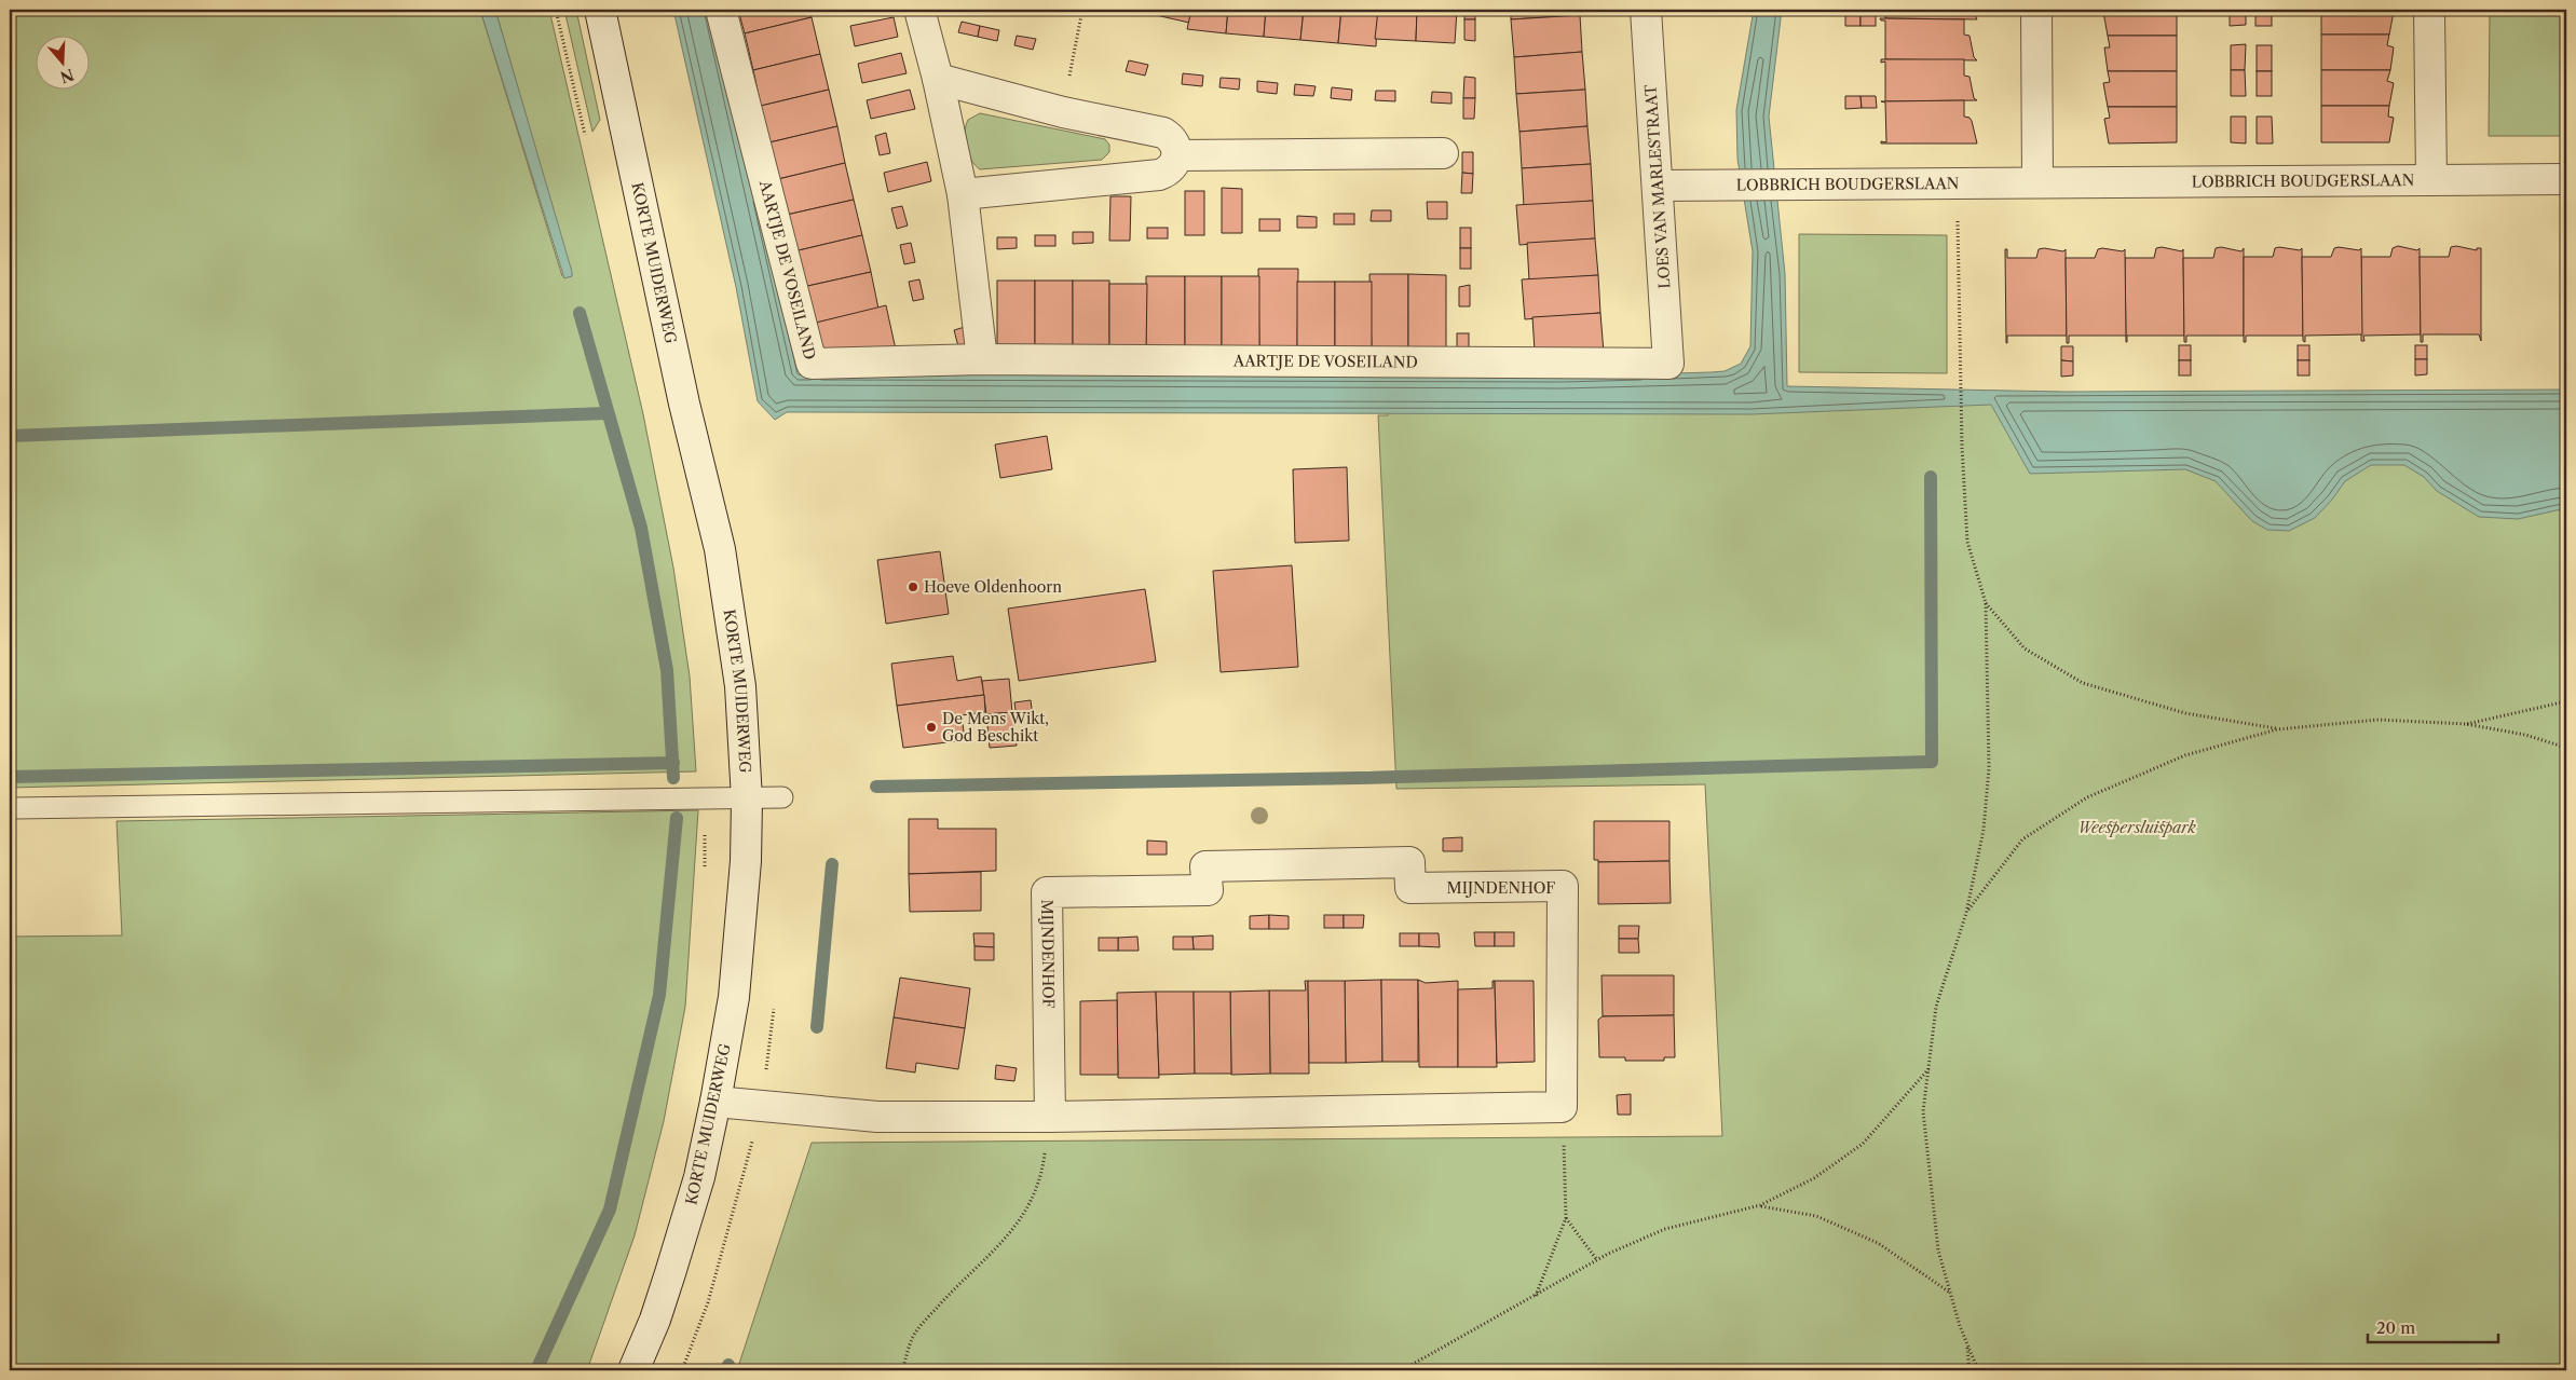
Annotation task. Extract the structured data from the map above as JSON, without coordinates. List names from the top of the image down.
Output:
{
  "streets": {
    "street": [
      "LOBBRICH BOUDGERSLAAN",
      "LOES VAN MARLESTRAAT",
      "KORTE MUIDERWEG",
      "AARTJE DE VOSEILAND",
      "MIJNDENHOF"
    ]
  },
  "crossings": [
    ["LOBBRICH BOUDGERSLAAN", "LOES VAN MARLESTRAAT"],
    ["LOES VAN MARLESTRAAT", "AARTJE DE VOSEILAND"]
  ],
  "parks": ["Weespersluispark"],
  "places": ["Hoeve Oldenhoorn", "De Mens Wikt, God Beschikt"],
  "scale_bar": "20 m",
  "north": "bottom"
}
